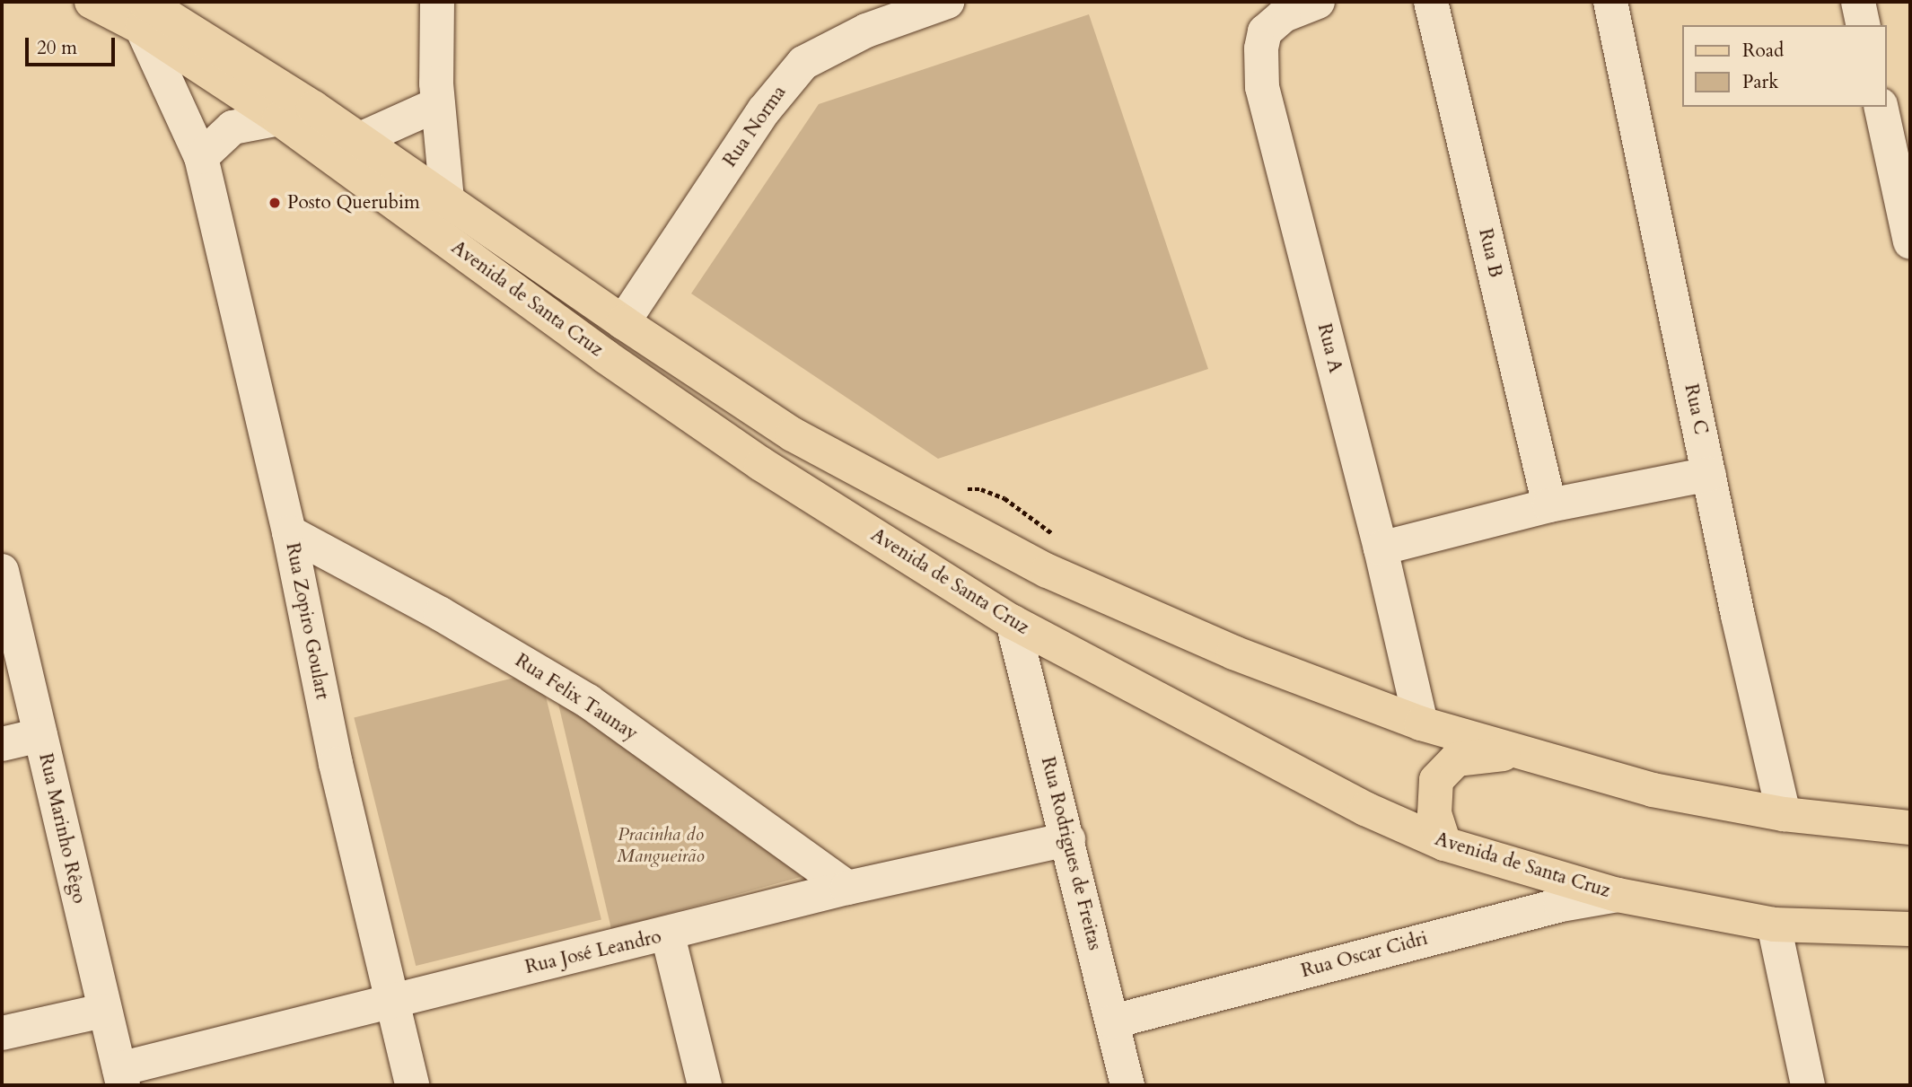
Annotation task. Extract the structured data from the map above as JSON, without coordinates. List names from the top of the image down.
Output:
{
  "streets": {
    "main road": ["Avenida de Santa Cruz"],
    "street": [
      "Rua Norma",
      "Rua B",
      "Rua A",
      "Rua C",
      "Rua Zopiro Goulart",
      "Rua Felix Taunay",
      "Rua Marinho Rêgo",
      "Rua Rodrigues de Freitas",
      "Rua José Leandro",
      "Rua Oscar Cidri"
    ]
  },
  "crossings": [
    ["Rua Norma", "Avenida de Santa Cruz"],
    ["Avenida de Santa Cruz", "Rua A"],
    ["Avenida de Santa Cruz", "Rua C"],
    ["Avenida de Santa Cruz", "Rua Zopiro Goulart"],
    ["Avenida de Santa Cruz", "Rua Rodrigues de Freitas"],
    ["Avenida de Santa Cruz", "Rua Oscar Cidri"],
    ["Rua Zopiro Goulart", "Rua Felix Taunay"],
    ["Rua Zopiro Goulart", "Rua José Leandro"],
    ["Rua Felix Taunay", "Rua José Leandro"],
    ["Rua Marinho Rêgo", "Rua José Leandro"],
    ["Rua Rodrigues de Freitas", "Rua José Leandro"],
    ["Rua Rodrigues de Freitas", "Rua Oscar Cidri"]
  ],
  "parks": ["Pracinha do Mangueirão"],
  "places": ["Posto Querubim"],
  "legend": ["Road", "Park"],
  "scale_bar": "20 m"
}
